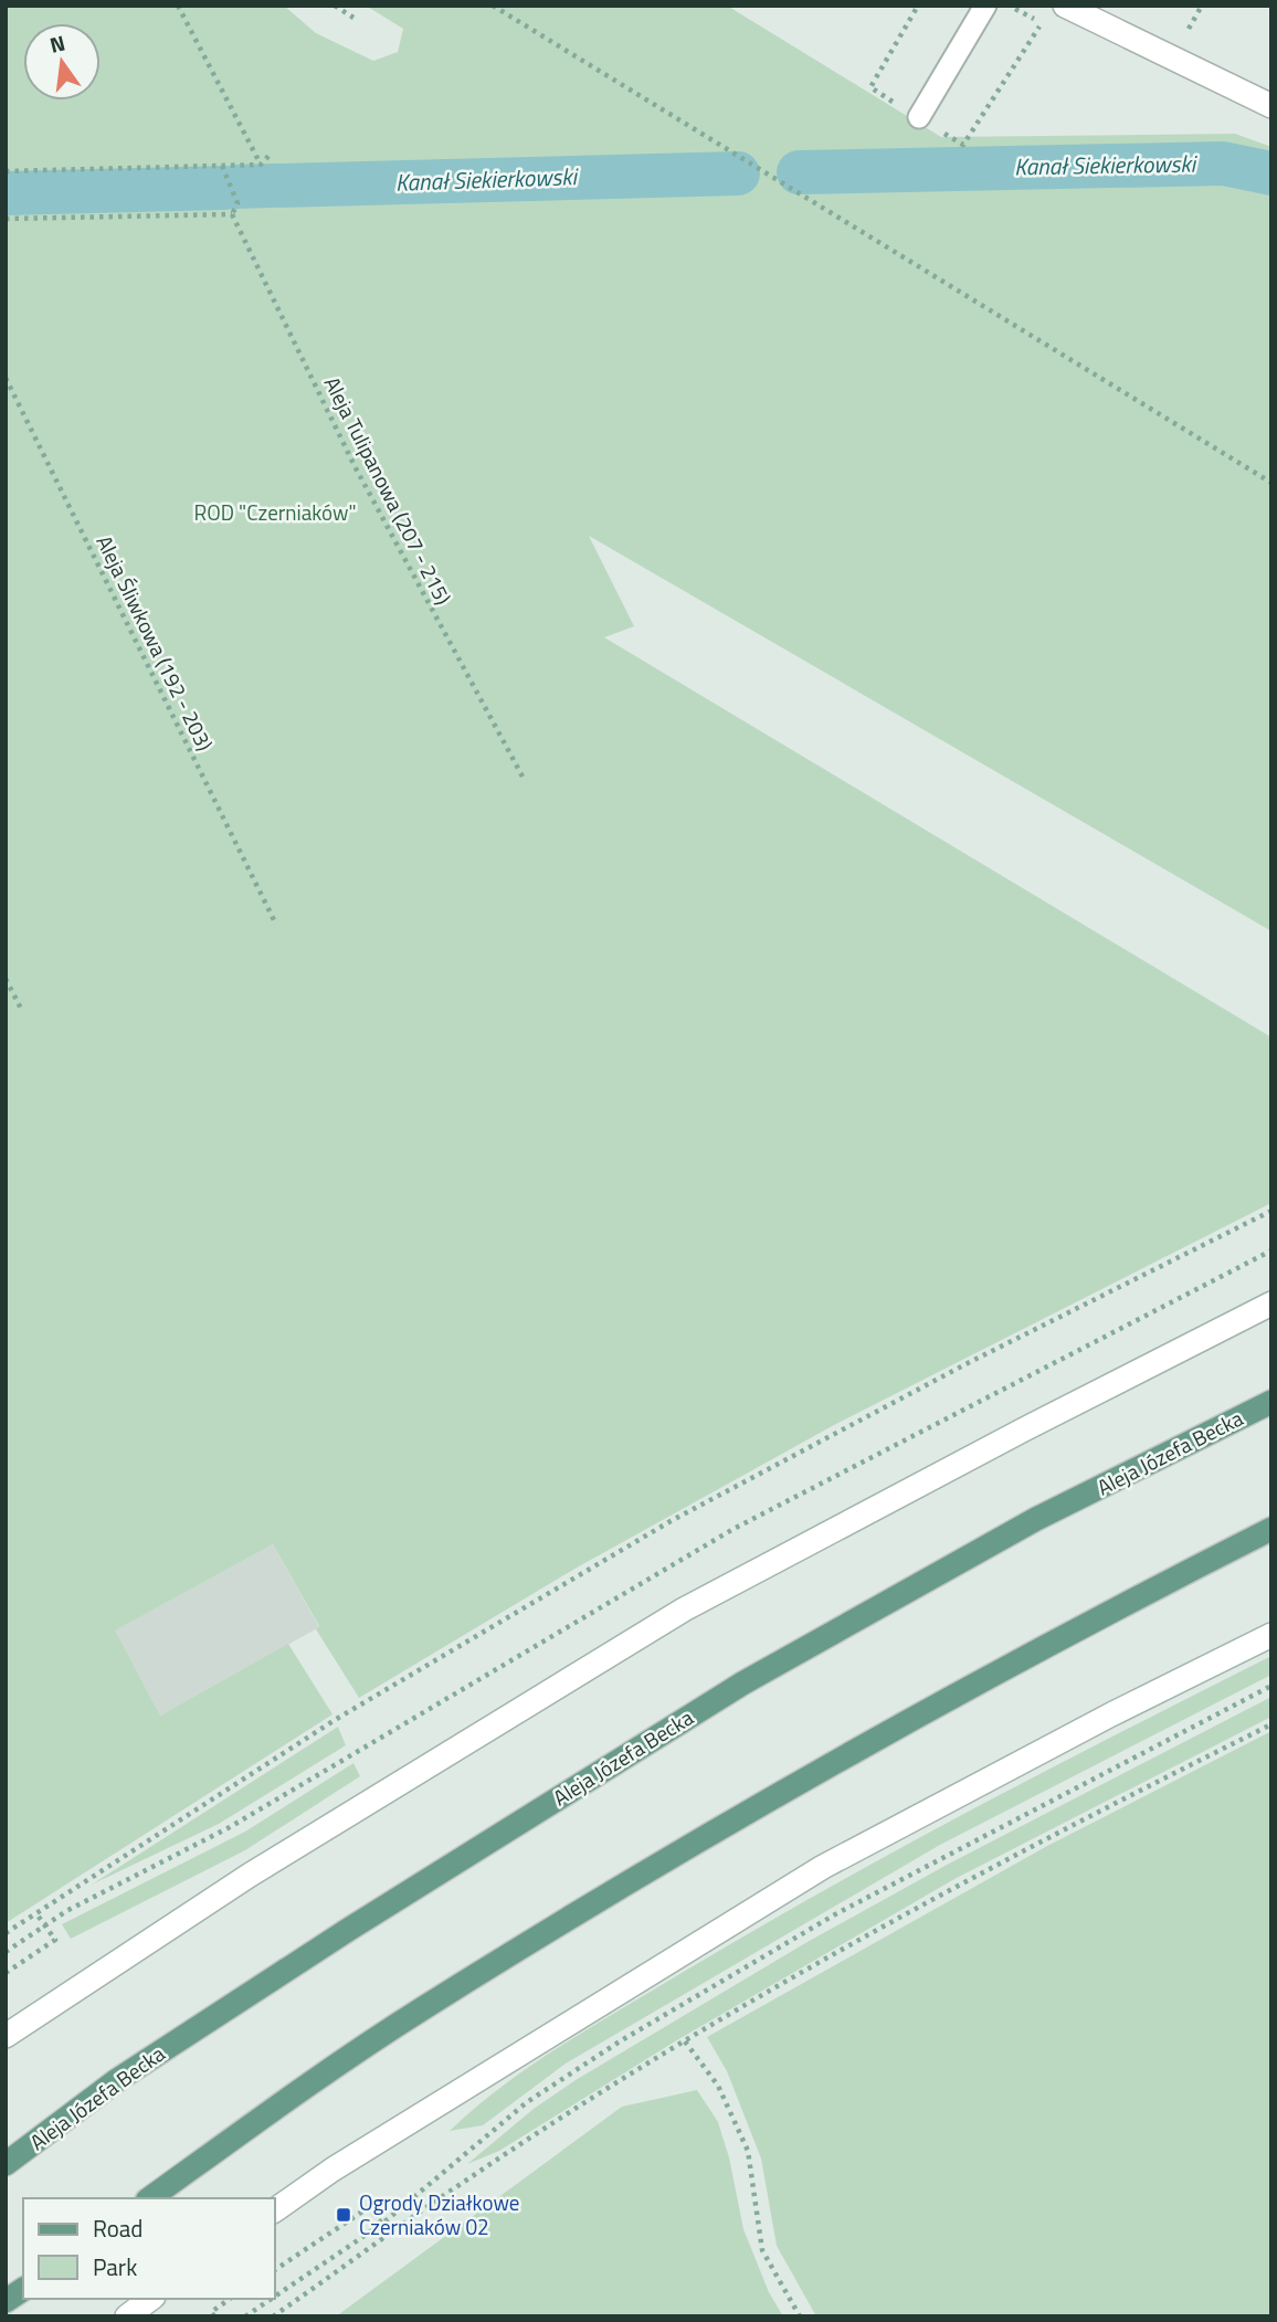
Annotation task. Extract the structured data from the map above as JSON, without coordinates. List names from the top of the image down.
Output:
{
  "streets": {
    "main road": ["Aleja Józefa Becka"],
    "path": ["Aleja Tulipanowa (207 - 215)", "Aleja Śliwkowa (192 - 203)"]
  },
  "water": ["Kanał Siekierkowski"],
  "parks": ["ROD \"Czerniaków\""],
  "places": {
    "transit": ["Ogrody Działkowe Czerniaków 02"]
  },
  "legend": ["Road", "Park"],
  "north": "top"
}
